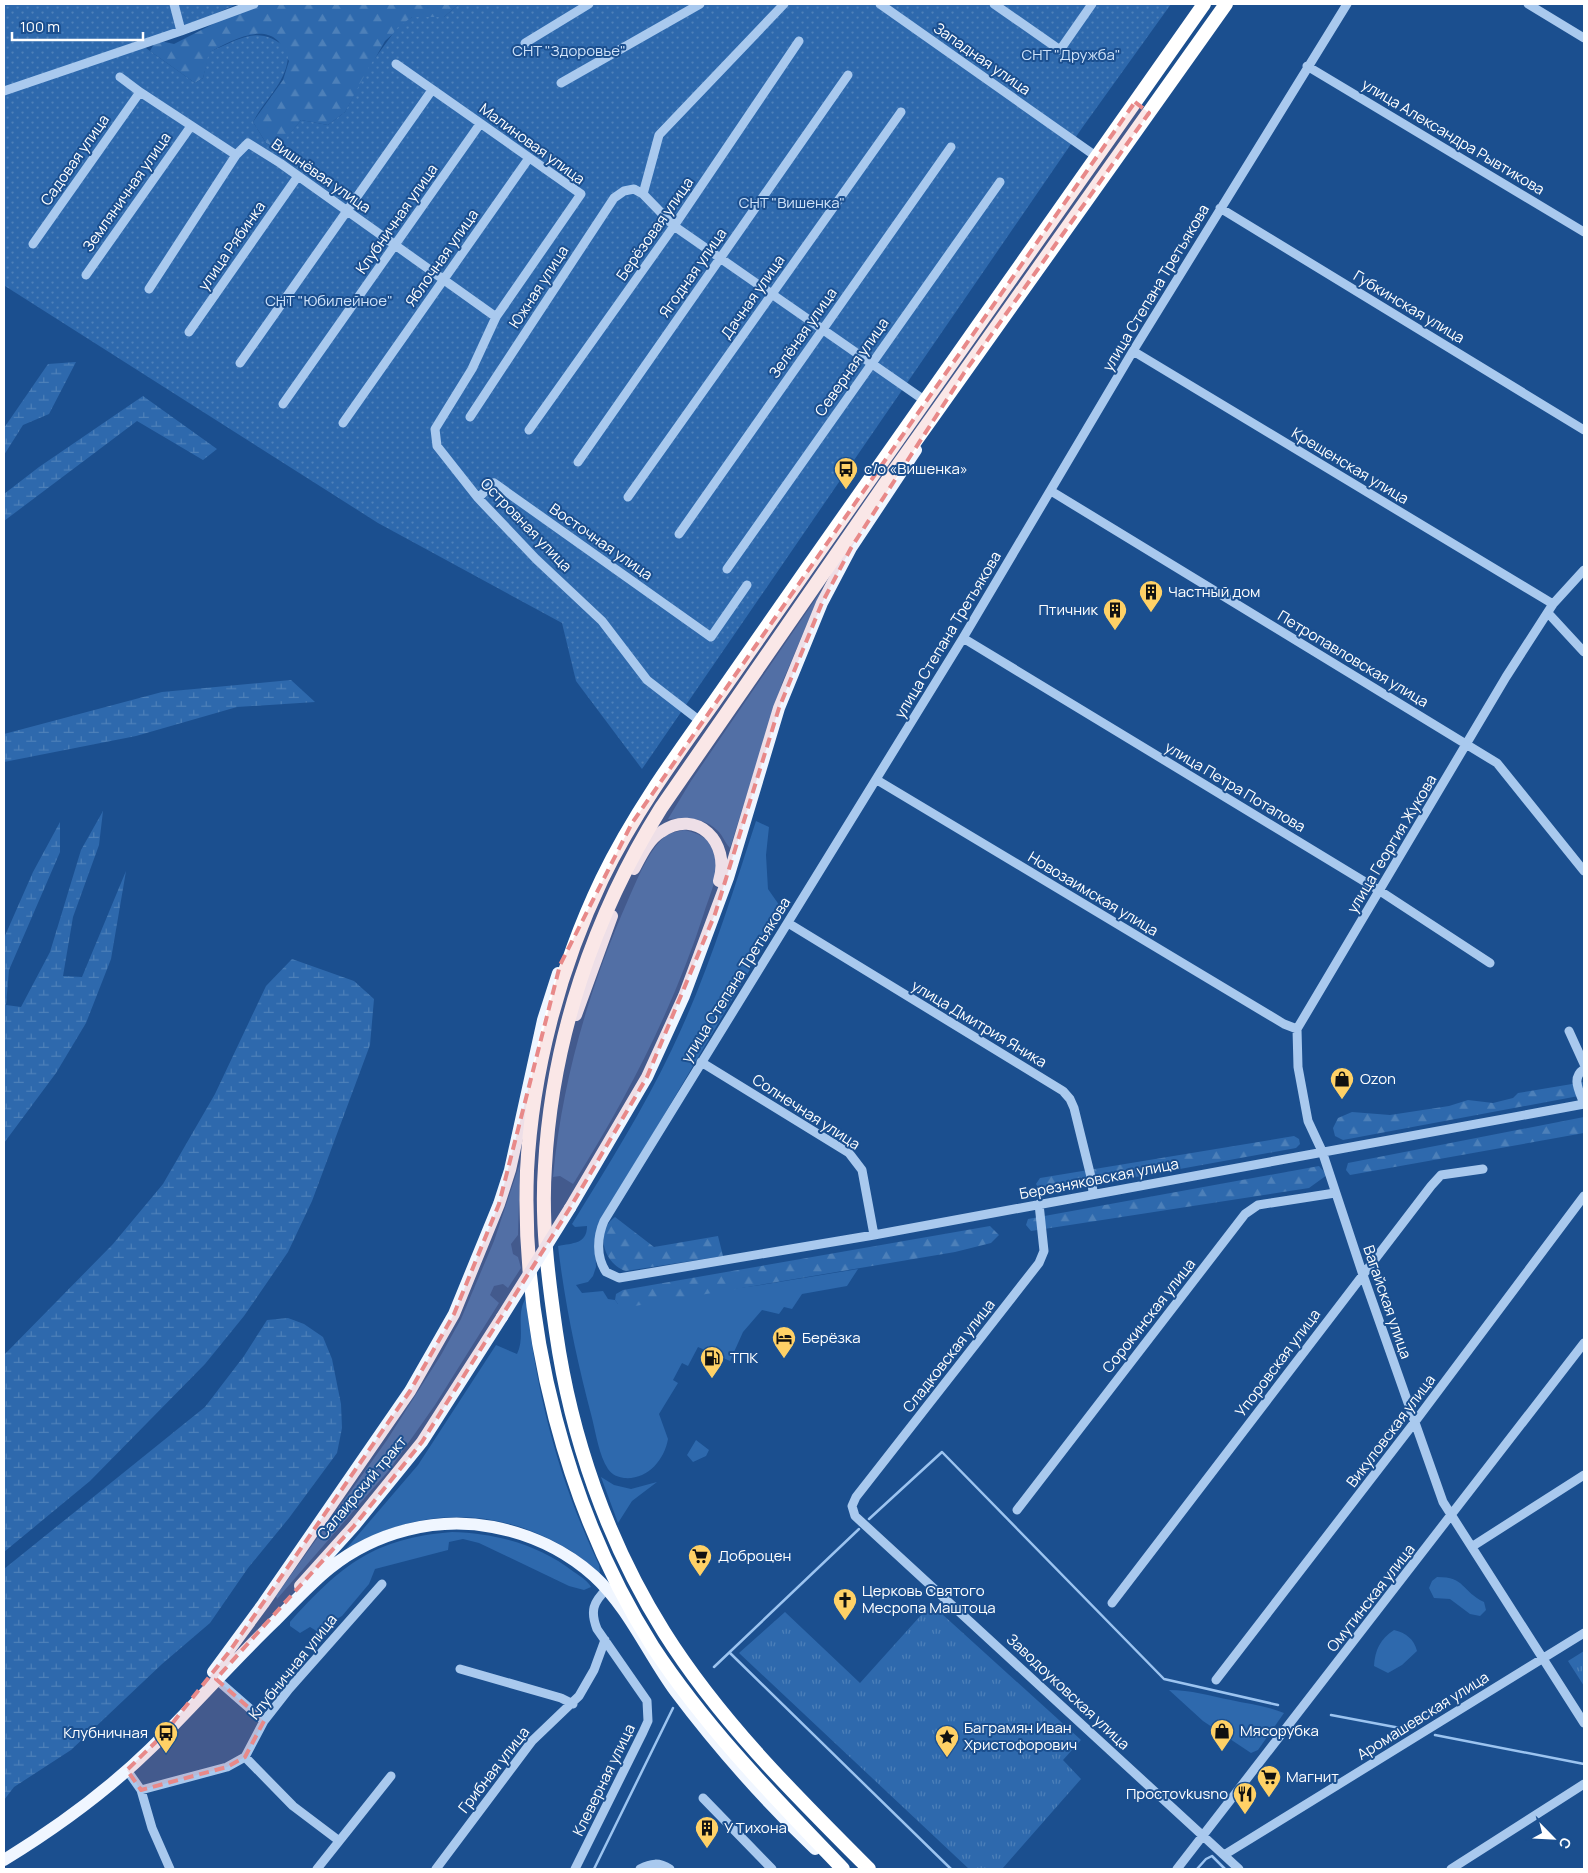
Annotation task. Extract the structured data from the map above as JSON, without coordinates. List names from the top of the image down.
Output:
{
  "streets": {
    "main road": ["Салаирский тракт"],
    "street": [
      "Западная улица",
      "улица Александра Рывтикова",
      "Малиновая улица",
      "Садовая улица",
      "Вишнёвая улица",
      "Земляничная улица",
      "Клубничная улица",
      "Берёзовая улица",
      "улица Рябинка",
      "Яблочная улица",
      "Ягодная улица",
      "Южная улица",
      "улица Степана Третьякова",
      "Дачная улица",
      "Губкинская улица",
      "Зелёная улица",
      "Северная улица",
      "Крещенская улица",
      "Островная улица",
      "Восточная улица",
      "Петропавловская улица",
      "улица Петра Потапова",
      "улица Георгия Жукова",
      "Новозаимская улица",
      "улица Дмитрия Яника",
      "Солнечная улица",
      "Березняковская улица",
      "Вагайская улица",
      "Сорокинская улица",
      "Сладковская улица",
      "Упоровская улица",
      "Викуловская улица",
      "Омутинская улица",
      "Заводоуковская улица",
      "Аромашевская улица",
      "Грибная улица",
      "Клеверная улица"
    ]
  },
  "crossings": [
    ["улица Александра Рывтикова", "улица Степана Третьякова"],
    ["Малиновая улица", "Вишнёвая улица"],
    ["Малиновая улица", "Клубничная улица"],
    ["Малиновая улица", "Яблочная улица"],
    ["Малиновая улица", "Островная улица"],
    ["Вишнёвая улица", "Клубничная улица"],
    ["Вишнёвая улица", "улица Рябинка"],
    ["Вишнёвая улица", "Яблочная улица"],
    ["Вишнёвая улица", "Островная улица"],
    ["улица Степана Третьякова", "Губкинская улица"],
    ["улица Степана Третьякова", "Крещенская улица"],
    ["улица Степана Третьякова", "Петропавловская улица"],
    ["улица Степана Третьякова", "улица Петра Потапова"],
    ["улица Степана Третьякова", "Новозаимская улица"],
    ["улица Степана Третьякова", "улица Дмитрия Яника"],
    ["улица Степана Третьякова", "Солнечная улица"],
    ["улица Степана Третьякова", "Березняковская улица"],
    ["Крещенская улица", "улица Георгия Жукова"],
    ["Островная улица", "Восточная улица"],
    ["Петропавловская улица", "улица Георгия Жукова"],
    ["улица Петра Потапова", "улица Георгия Жукова"],
    ["улица Георгия Жукова", "Новозаимская улица"],
    ["улица Георгия Жукова", "Березняковская улица"],
    ["улица Георгия Жукова", "Вагайская улица"],
    ["улица Дмитрия Яника", "Березняковская улица"],
    ["Солнечная улица", "Березняковская улица"],
    ["Березняковская улица", "Вагайская улица"],
    ["Березняковская улица", "Сладковская улица"],
    ["Вагайская улица", "Сорокинская улица"],
    ["Вагайская улица", "Упоровская улица"],
    ["Вагайская улица", "Викуловская улица"],
    ["Вагайская улица", "Омутинская улица"],
    ["Вагайская улица", "Аромашевская улица"],
    ["Сладковская улица", "Заводоуковская улица"],
    ["Омутинская улица", "Заводоуковская улица"],
    ["Заводоуковская улица", "Аромашевская улица"],
    ["Грибная улица", "Клеверная улица"]
  ],
  "parks": [
    "СНТ \"Здоровье\"",
    "СНТ \"Дружба\"",
    "СНТ \"Вишенка\"",
    "СНТ \"Юбилейное\""
  ],
  "places": {
    "bus stop": ["с/о «Вишенка»", "Клубничная"],
    "building": ["Частный дом", "Птичник", "У Тихона"],
    "shop": ["Ozon", "Мясорубка"],
    "hotel": ["Берёзка"],
    "fuel station": ["ТПК"],
    "supermarket": ["Доброцен", "Магнит"],
    "church": ["Церковь Святого Месропа Маштоца"],
    "place": ["Баграмян Иван Христофорович"],
    "restaurant": ["Простоvkusno"]
  },
  "scale_bar": "100 m",
  "north": "bottom right"
}
